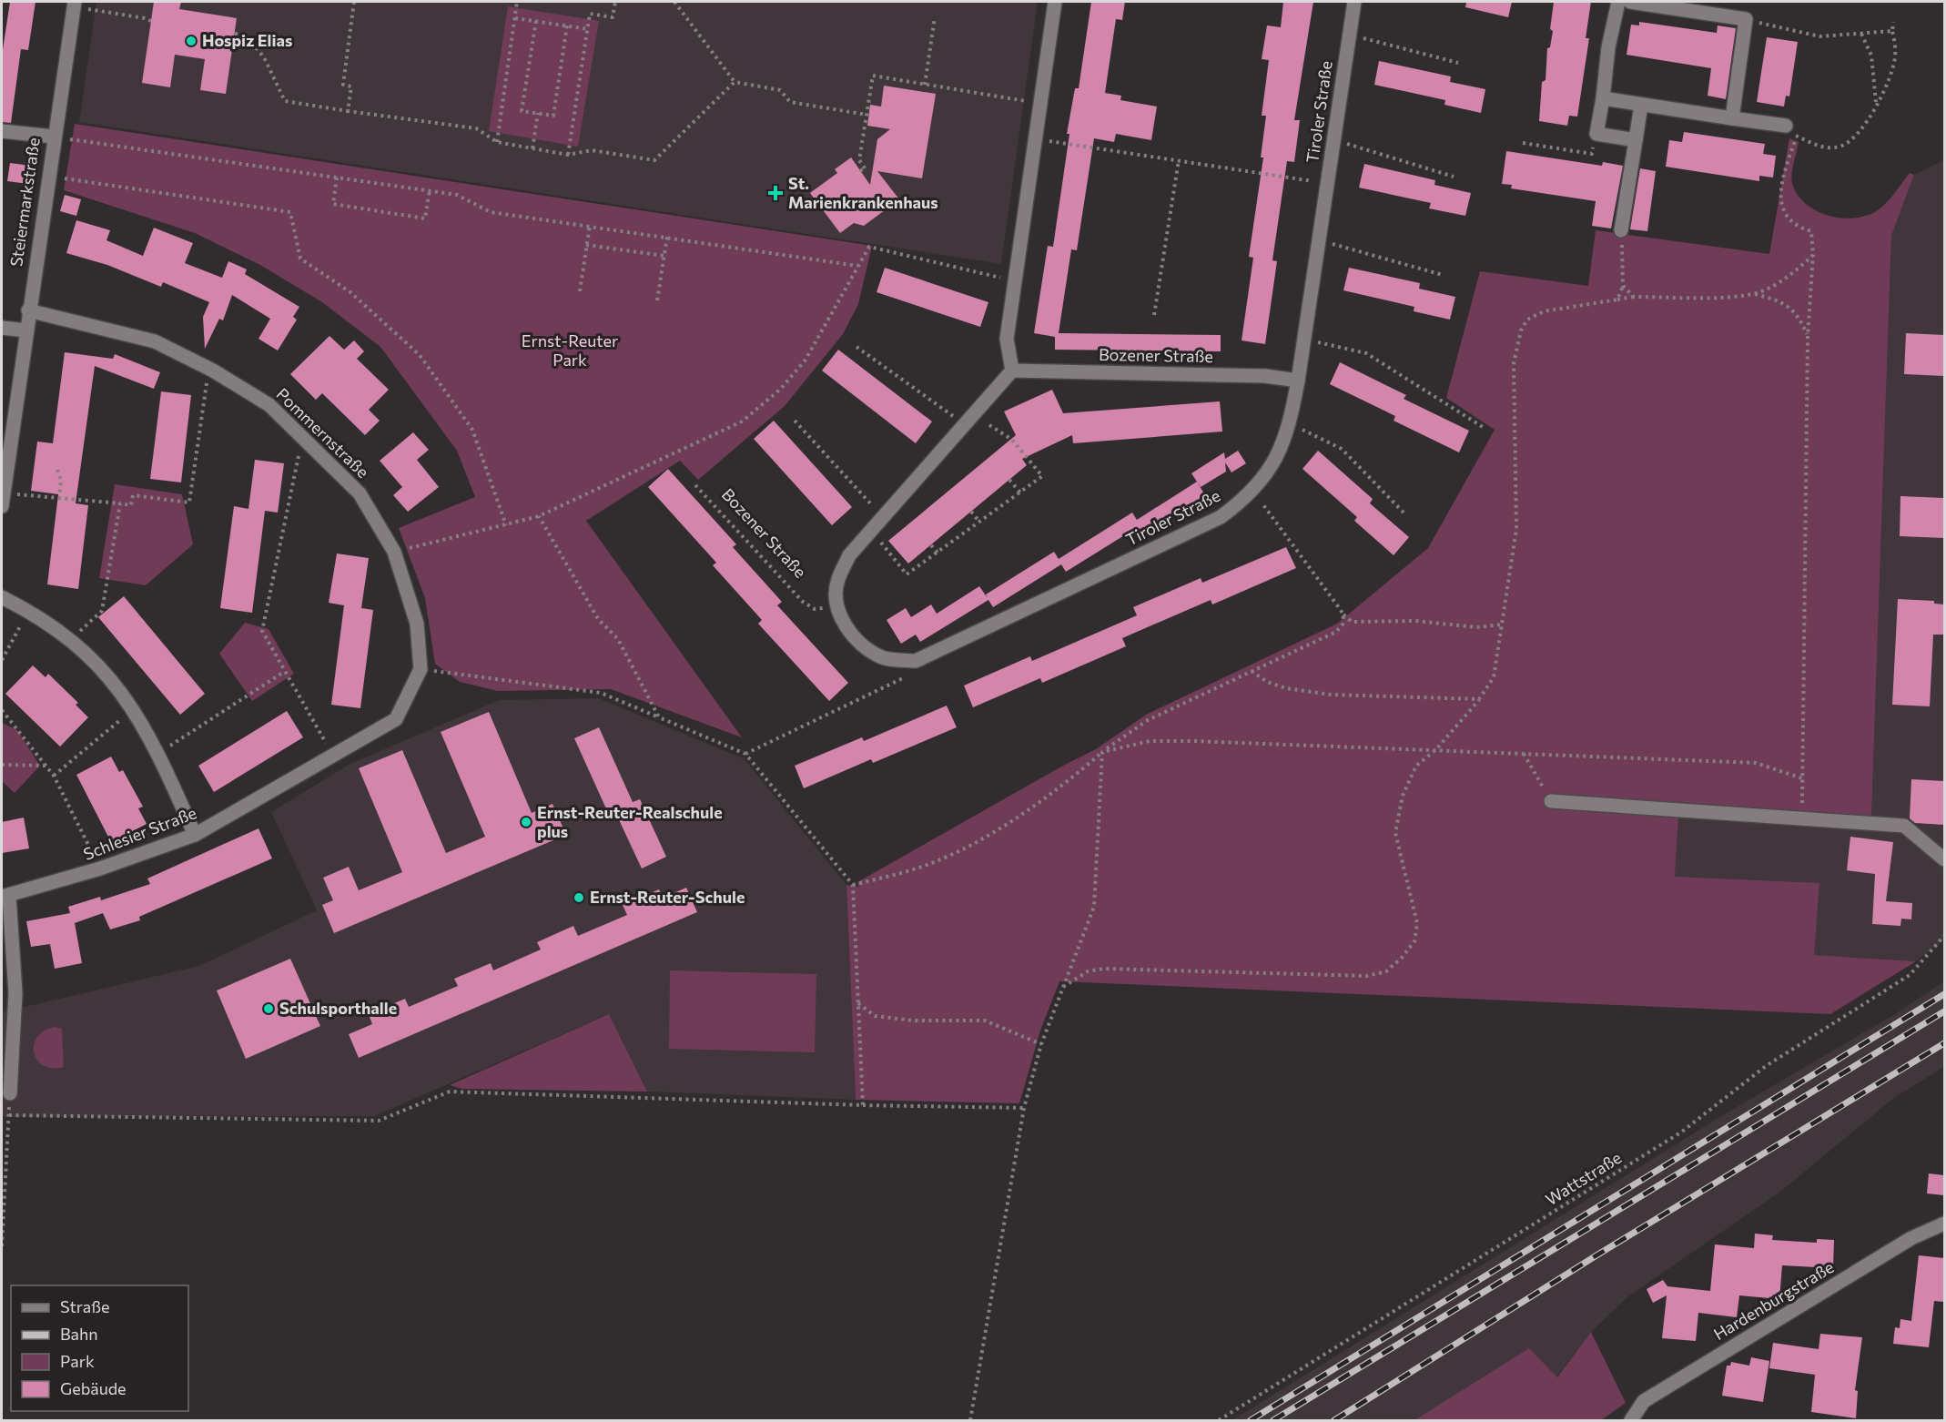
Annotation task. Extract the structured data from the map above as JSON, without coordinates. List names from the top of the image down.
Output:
{
  "streets": {
    "street": [
      "Tiroler Straße",
      "Steiermarkstraße",
      "Bozener Straße",
      "Pommernstraße",
      "Schlesier Straße",
      "Hardenburgstraße"
    ],
    "path": ["Wattstraße"]
  },
  "crossings": [
    ["Tiroler Straße", "Bozener Straße"],
    ["Steiermarkstraße", "Pommernstraße"]
  ],
  "parks": ["Ernst-Reuter Park"],
  "places": {
    "other": [
      "Hospiz Elias",
      "Ernst-Reuter-Realschule plus",
      "Ernst-Reuter-Schule",
      "Schulsporthalle"
    ],
    "health": ["St. Marienkrankenhaus"]
  },
  "legend": [
    "Straße",
    "Bahn",
    "Park",
    "Gebäude"
  ]
}
